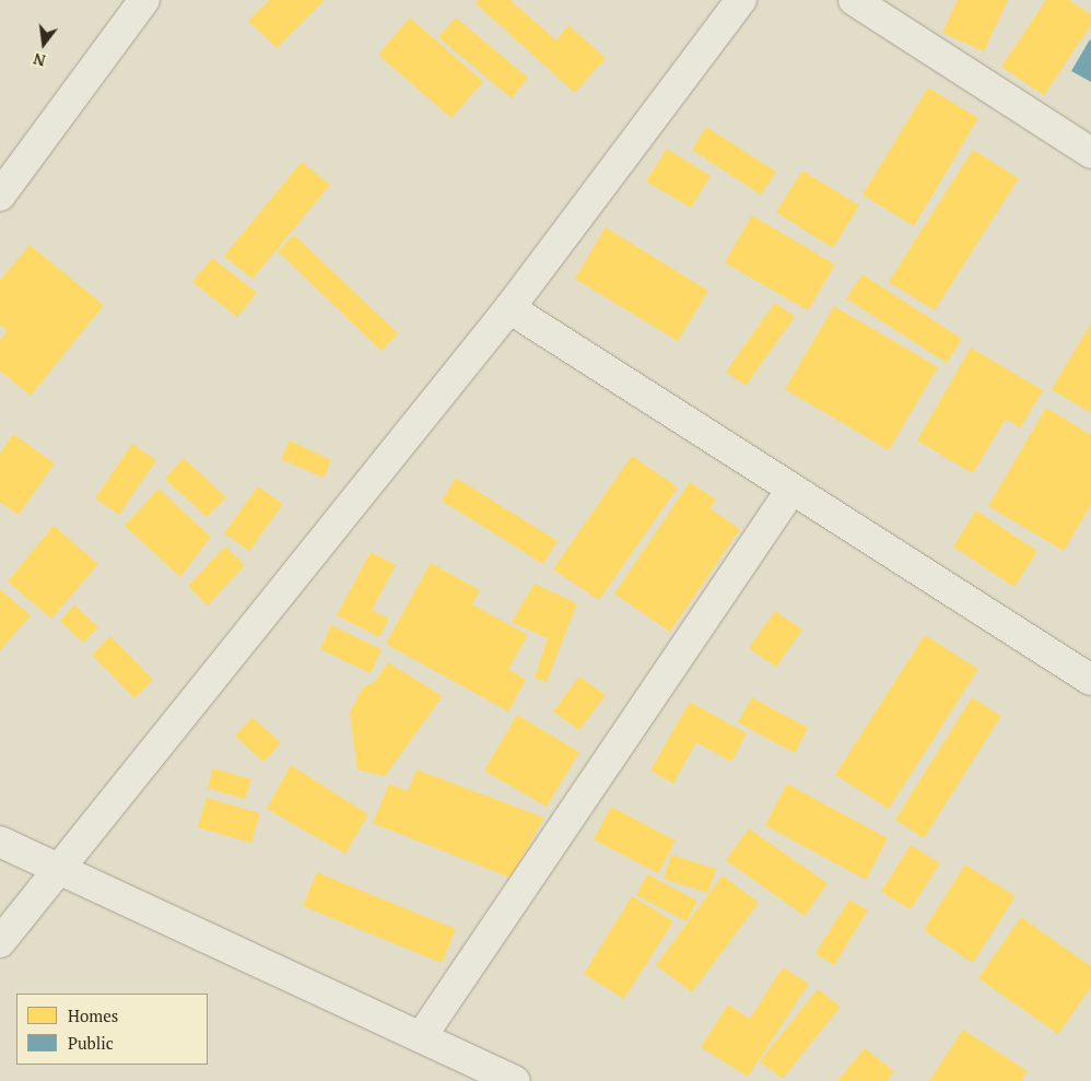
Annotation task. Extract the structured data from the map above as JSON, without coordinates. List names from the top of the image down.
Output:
{
  "legend": ["Homes", "Public"],
  "north": "bottom"
}
